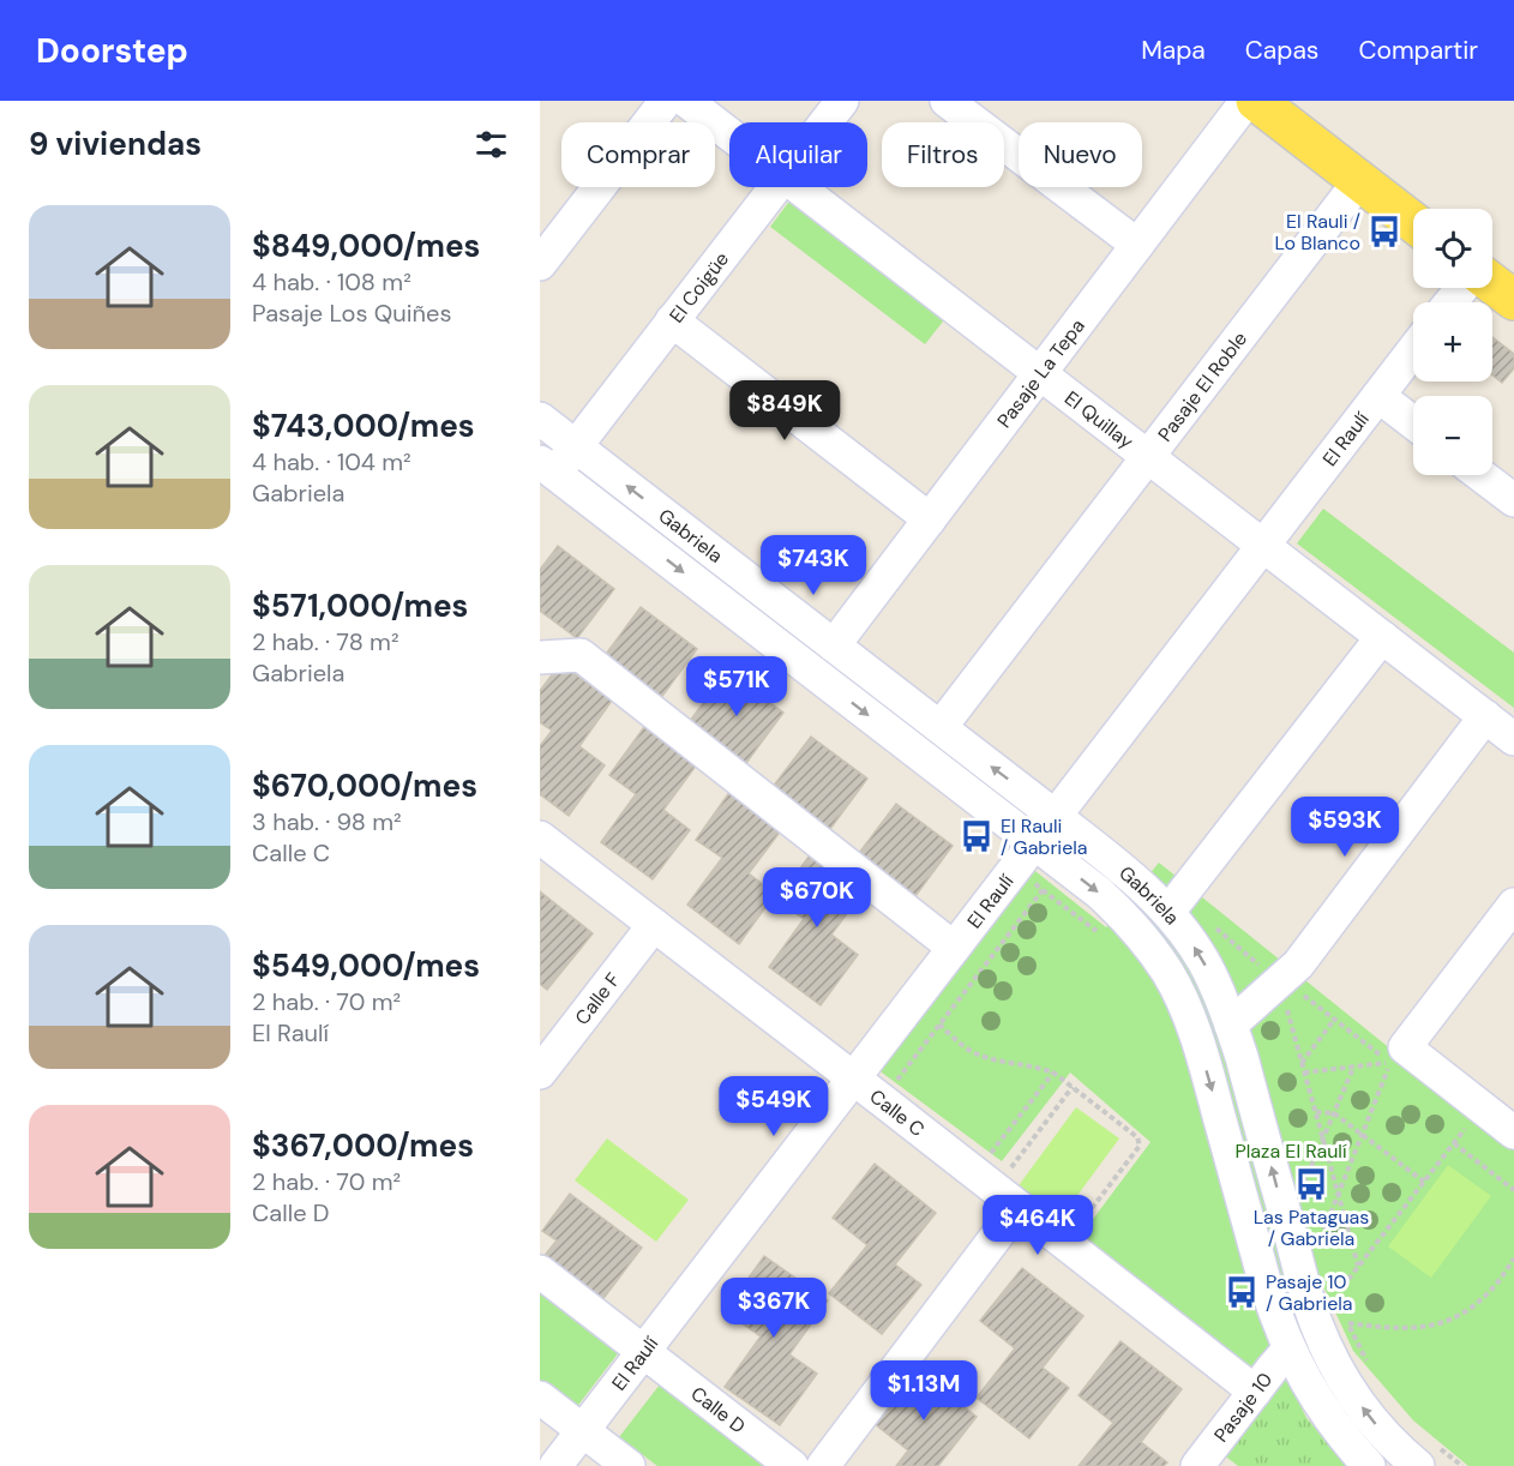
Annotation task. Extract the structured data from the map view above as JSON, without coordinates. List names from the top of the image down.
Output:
{
  "streets": {
    "street": [
      "El Coigüe",
      "Pasaje La Tepa",
      "Pasaje El Roble",
      "El Quillay",
      "El Raulí",
      "Gabriela",
      "Calle F",
      "Calle C",
      "Pasaje 10",
      "Calle D"
    ]
  },
  "crossings": [
    ["El Coigüe", "Gabriela"],
    ["Pasaje La Tepa", "El Quillay"],
    ["Pasaje La Tepa", "Gabriela"],
    ["Pasaje El Roble", "El Quillay"],
    ["Pasaje El Roble", "Gabriela"],
    ["El Quillay", "El Raulí"],
    ["El Raulí", "Gabriela"],
    ["El Raulí", "Calle C"],
    ["El Raulí", "Calle D"],
    ["Gabriela", "Pasaje 10"],
    ["Calle F", "Calle C"],
    ["Calle C", "Pasaje 10"]
  ],
  "parks": ["Plaza El Raulí"],
  "places": {
    "bus stop": [
      "El Rauli / Lo Blanco",
      "El Rauli / Gabriela",
      "Las Pataguas / Gabriela",
      "Pasaje 10 / Gabriela"
    ]
  },
  "page": {
    "header": "Doorstep",
    "nav": ["Mapa", "Capas", "Compartir"],
    "heading": "9 viviendas",
    "chip": [
      "Comprar",
      "Alquilar",
      "Filtros",
      "Nuevo"
    ],
    "list": [
      {
        "name": "$849,000/mes",
        "note": "4 hab. · 108 m² · Pasaje Los Quiñes"
      },
      {
        "name": "$743,000/mes",
        "note": "4 hab. · 104 m² · Gabriela"
      },
      {
        "name": "$571,000/mes",
        "note": "2 hab. · 78 m² · Gabriela"
      },
      {
        "name": "$670,000/mes",
        "note": "3 hab. · 98 m² · Calle C"
      },
      {
        "name": "$549,000/mes",
        "note": "2 hab. · 70 m² · El Raulí"
      },
      {
        "name": "$367,000/mes",
        "note": "2 hab. · 70 m² · Calle D"
      }
    ],
    "map_buttons": ["+", "−"],
    "price": [
      "$849K",
      "$743K",
      "$571K",
      "$593K",
      "$670K",
      "$549K",
      "$464K",
      "$367K",
      "$1.13M"
    ]
  }
}
